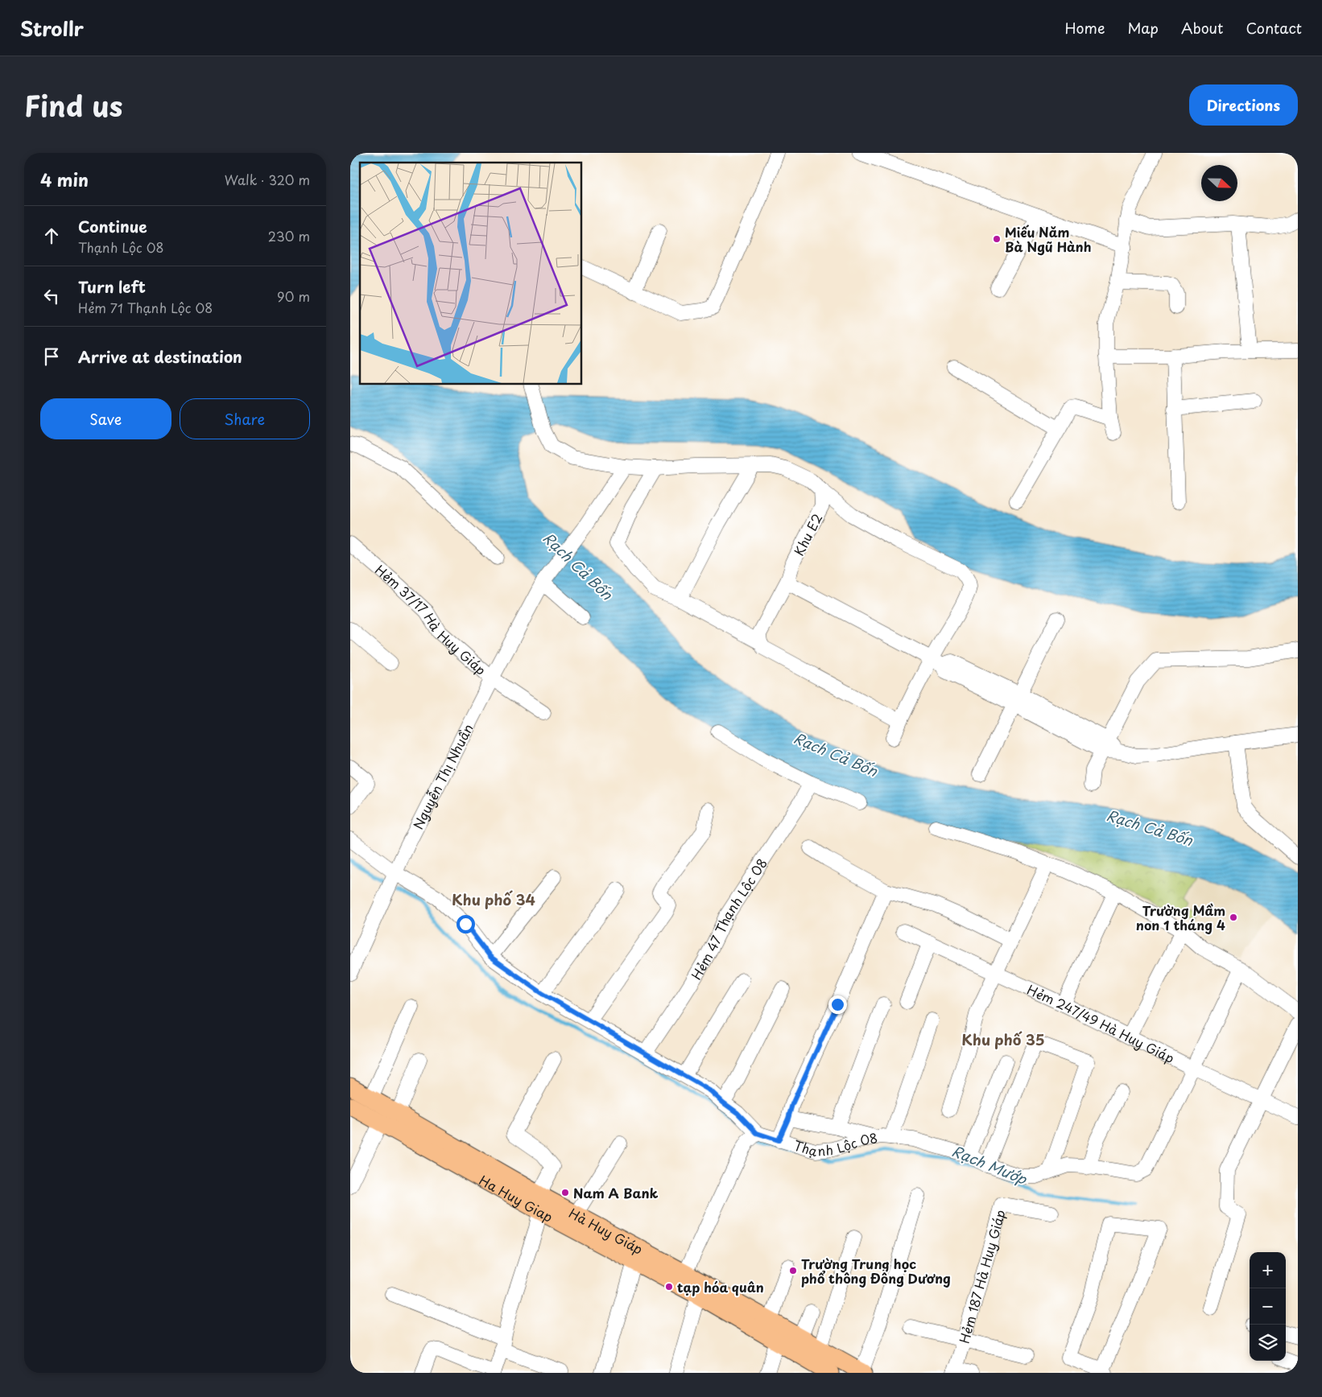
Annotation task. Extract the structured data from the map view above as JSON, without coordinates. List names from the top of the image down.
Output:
{
  "streets": {
    "main road": ["Ha Huy Giap", "Hà Huy Giáp"],
    "street": [
      "Khu E2",
      "Hẻm 37/17 Hà Huy Giáp",
      "Nguyễn Thị Nhuần",
      "Hẻm 47 Thạnh Lộc 08",
      "Hẻm 247/49 Hà Huy Giáp",
      "Thạnh Lộc 08",
      "Hẻm 187 Hà Huy Giáp"
    ]
  },
  "crossings": [
    ["Hẻm 37/17 Hà Huy Giáp", "Nguyễn Thị Nhuần"],
    ["Nguyễn Thị Nhuần", "Thạnh Lộc 08"],
    ["Hẻm 47 Thạnh Lộc 08", "Thạnh Lộc 08"],
    ["Hẻm 247/49 Hà Huy Giáp", "Thạnh Lộc 08"],
    ["Ha Huy Giap", "Hà Huy Giáp"]
  ],
  "districts": ["Khu phố 34", "Khu phố 35"],
  "water": ["Rạch Cả Bốn", "Rạch Mướp"],
  "places": [
    "Miếu Năm Bà Ngũ Hành",
    "Trường Mầm non 1 tháng 4",
    "Nam A Bank",
    "Trường Trung học phổ thông Đông Dương",
    "tạp hóa quân"
  ],
  "north": "right",
  "page": {
    "header": "Strollr",
    "nav": [
      "Home",
      "Map",
      "About",
      "Contact"
    ],
    "title": "Find us",
    "buttons": [
      "Directions",
      ["Save", "Share"]
    ],
    "heading": ["4 min", "Walk · 320 m"],
    "list": [
      ["Continue", "Thạnh Lộc 08", "230 m"],
      ["Turn left", "Hẻm 71 Thạnh Lộc 08", "90 m"],
      "Arrive at destination"
    ],
    "map_buttons": ["+", "−"]
  }
}
